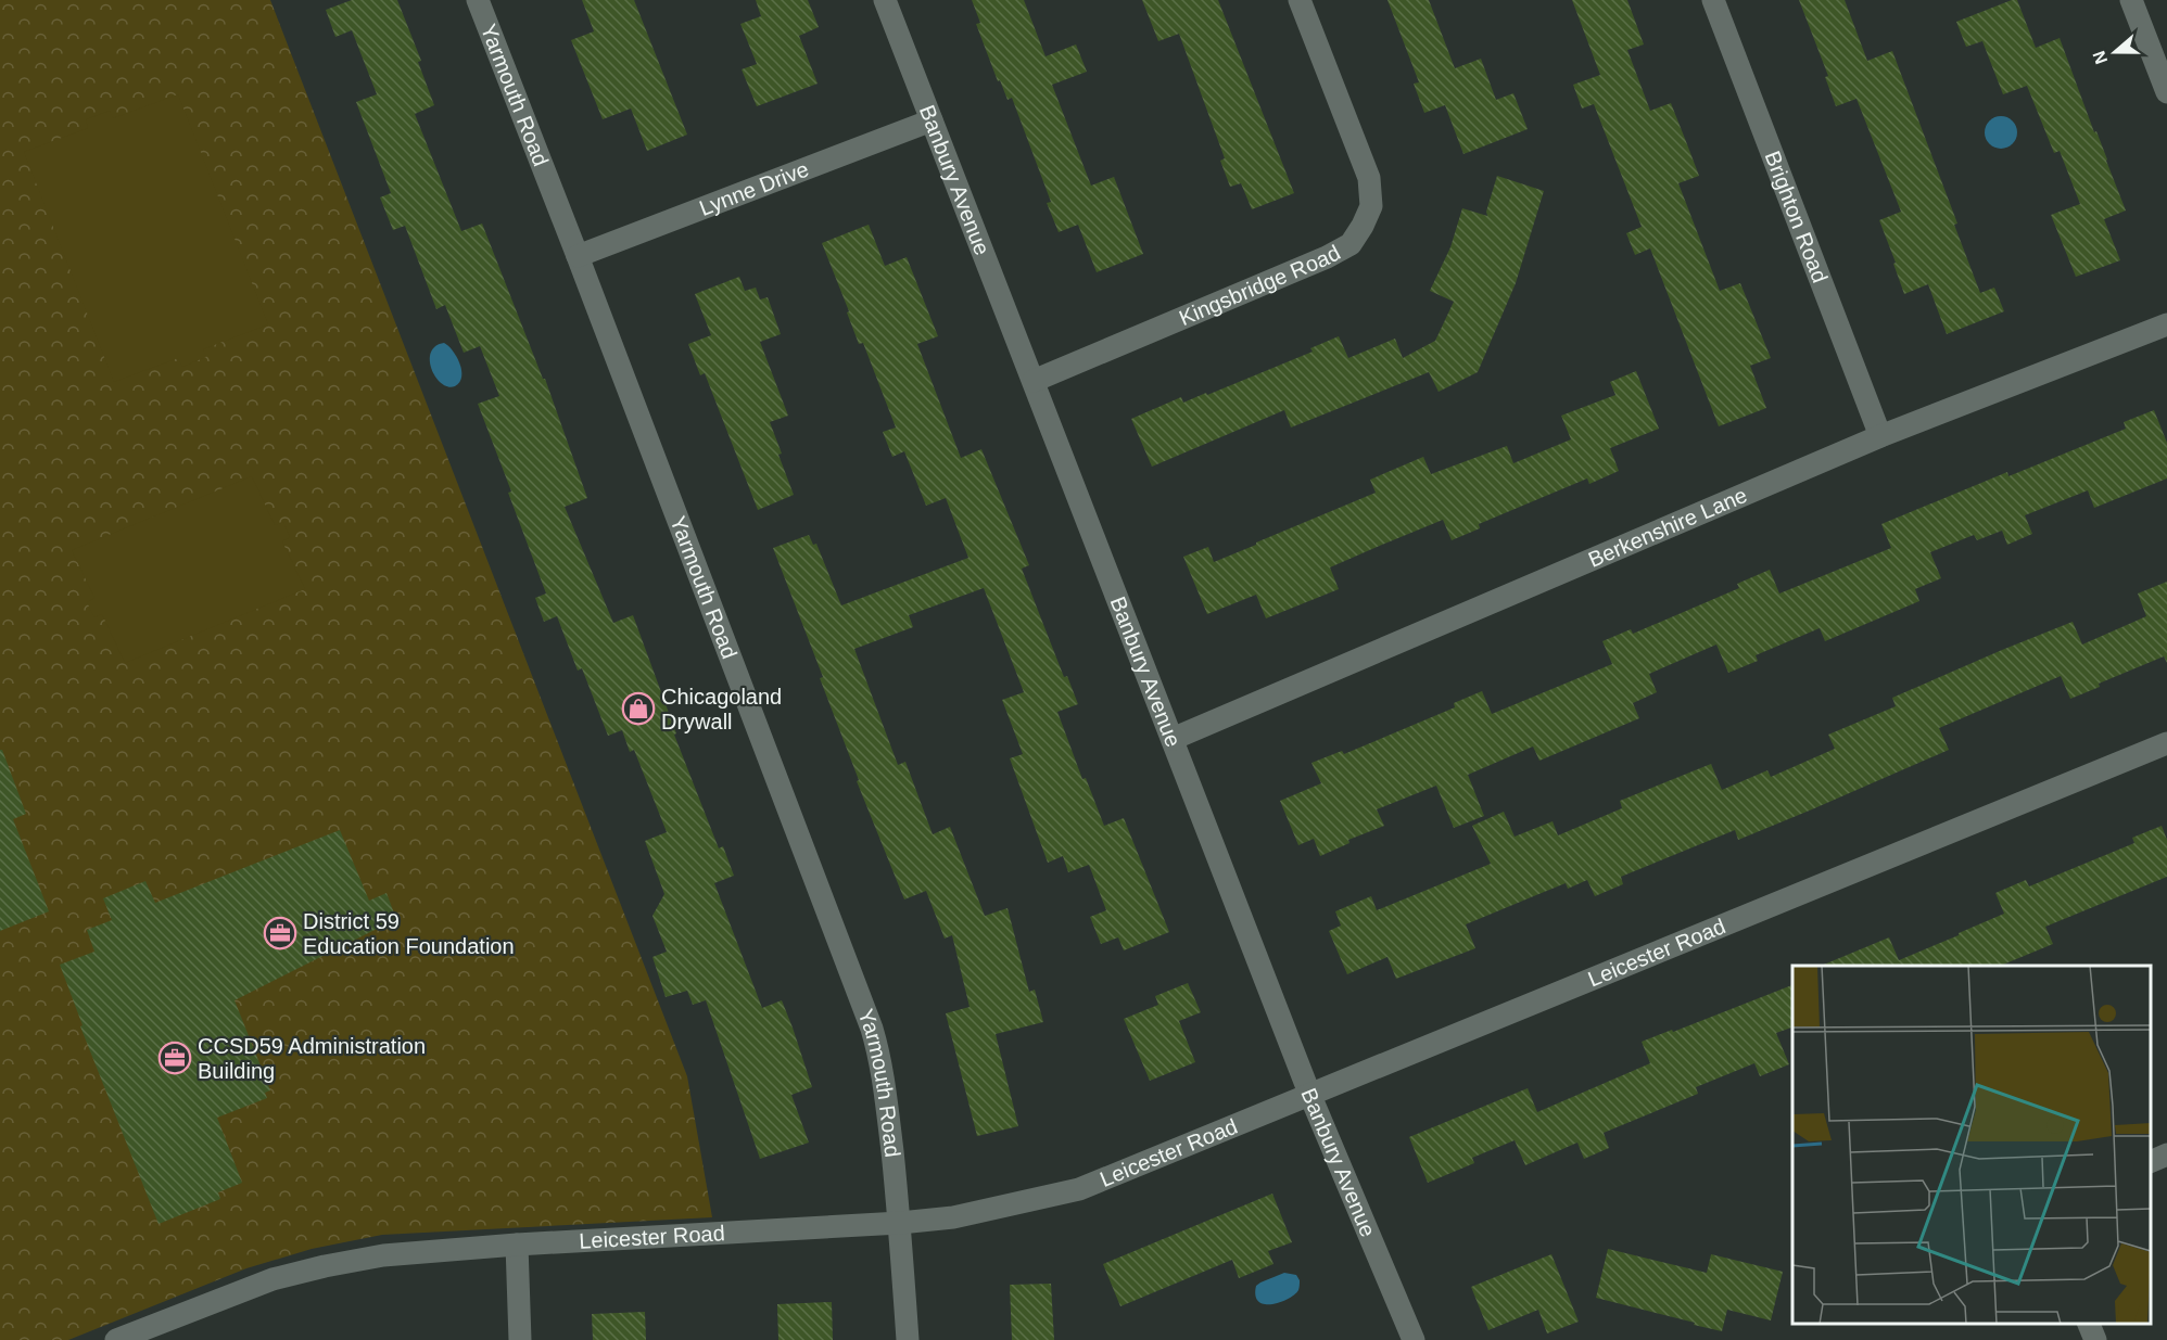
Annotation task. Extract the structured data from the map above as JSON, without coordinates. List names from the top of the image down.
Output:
{
  "streets": {
    "street": [
      "Yarmouth Road",
      "Banbury Avenue",
      "Lynne Drive",
      "Brighton Road",
      "Kingsbridge Road",
      "Berkenshire Lane",
      "Leicester Road"
    ]
  },
  "crossings": [
    ["Yarmouth Road", "Lynne Drive"],
    ["Yarmouth Road", "Leicester Road"],
    ["Banbury Avenue", "Lynne Drive"],
    ["Banbury Avenue", "Kingsbridge Road"],
    ["Banbury Avenue", "Berkenshire Lane"],
    ["Banbury Avenue", "Leicester Road"],
    ["Brighton Road", "Berkenshire Lane"]
  ],
  "places": {
    "shop": ["Chicagoland Drywall"],
    "office": ["District 59 Education Foundation", "CCSD59 Administration Building"]
  },
  "north": "left"
}
